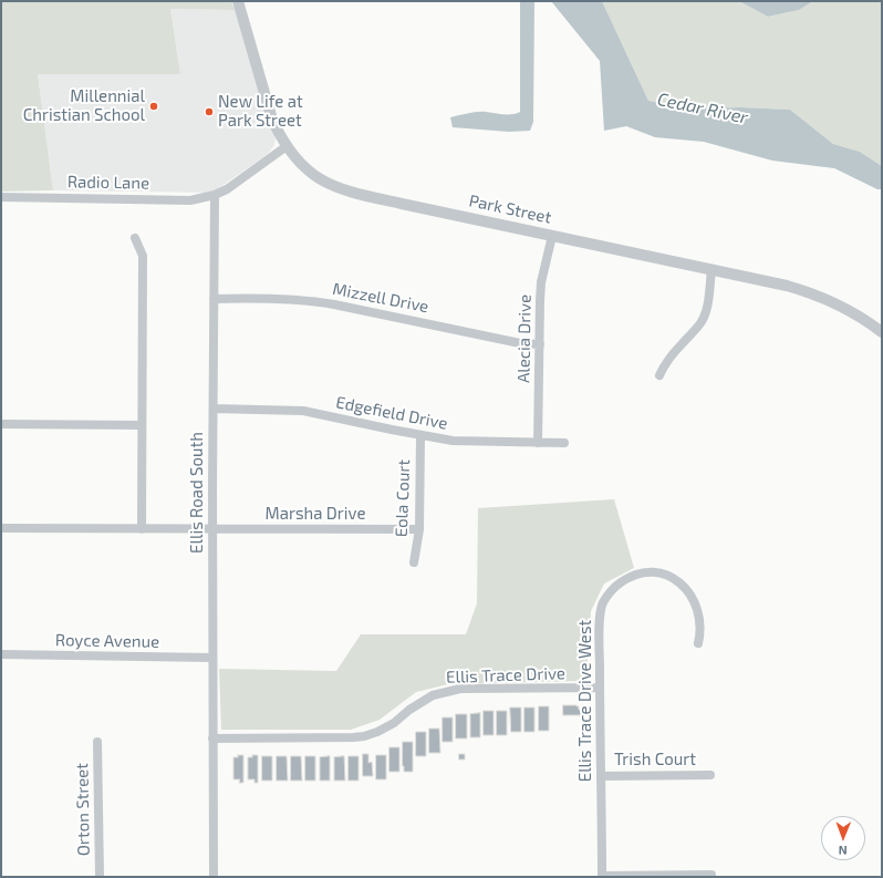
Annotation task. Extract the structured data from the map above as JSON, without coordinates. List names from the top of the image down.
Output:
{
  "streets": {
    "street": [
      "Radio Lane",
      "Park Street",
      "Mizzell Drive",
      "Alecia Drive",
      "Edgefield Drive",
      "Ellis Road South",
      "Eola Court",
      "Marsha Drive",
      "Royce Avenue",
      "Ellis Trace Drive",
      "Ellis Trace Drive West",
      "Trish Court",
      "Orton Street"
    ]
  },
  "crossings": [
    ["Radio Lane", "Ellis Road South"],
    ["Park Street", "Alecia Drive"],
    ["Mizzell Drive", "Alecia Drive"],
    ["Mizzell Drive", "Ellis Road South"],
    ["Alecia Drive", "Edgefield Drive"],
    ["Edgefield Drive", "Ellis Road South"],
    ["Edgefield Drive", "Eola Court"],
    ["Ellis Road South", "Marsha Drive"],
    ["Ellis Road South", "Royce Avenue"],
    ["Ellis Road South", "Ellis Trace Drive"],
    ["Eola Court", "Marsha Drive"],
    ["Ellis Trace Drive", "Ellis Trace Drive West"],
    ["Ellis Trace Drive West", "Trish Court"]
  ],
  "water": ["Cedar River"],
  "places": ["Millennial Christian School", "New Life at Park Street"],
  "north": "bottom"
}
